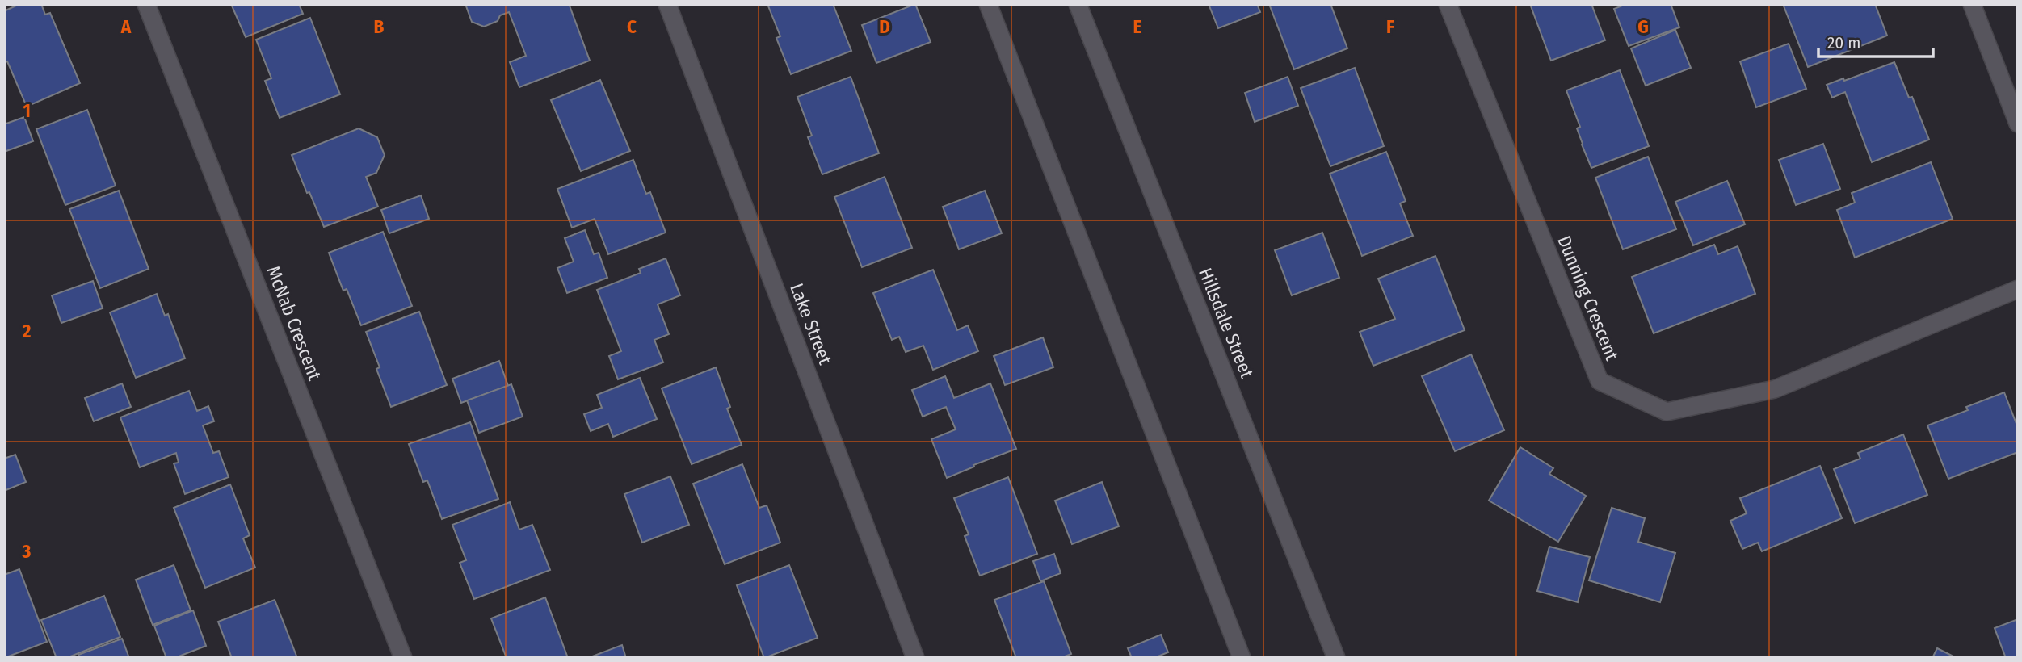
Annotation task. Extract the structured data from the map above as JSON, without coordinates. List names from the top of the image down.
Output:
{
  "streets": {
    "street": [
      "Dunning Crescent",
      "McNab Crescent",
      "Hillsdale Street",
      "Lake Street"
    ]
  },
  "scale_bar": "20 m",
  "grid": {
    "columns": [
      "A",
      "B",
      "C",
      "D",
      "E",
      "F",
      "G"
    ],
    "rows": ["1", "2", "3"]
  }
}
